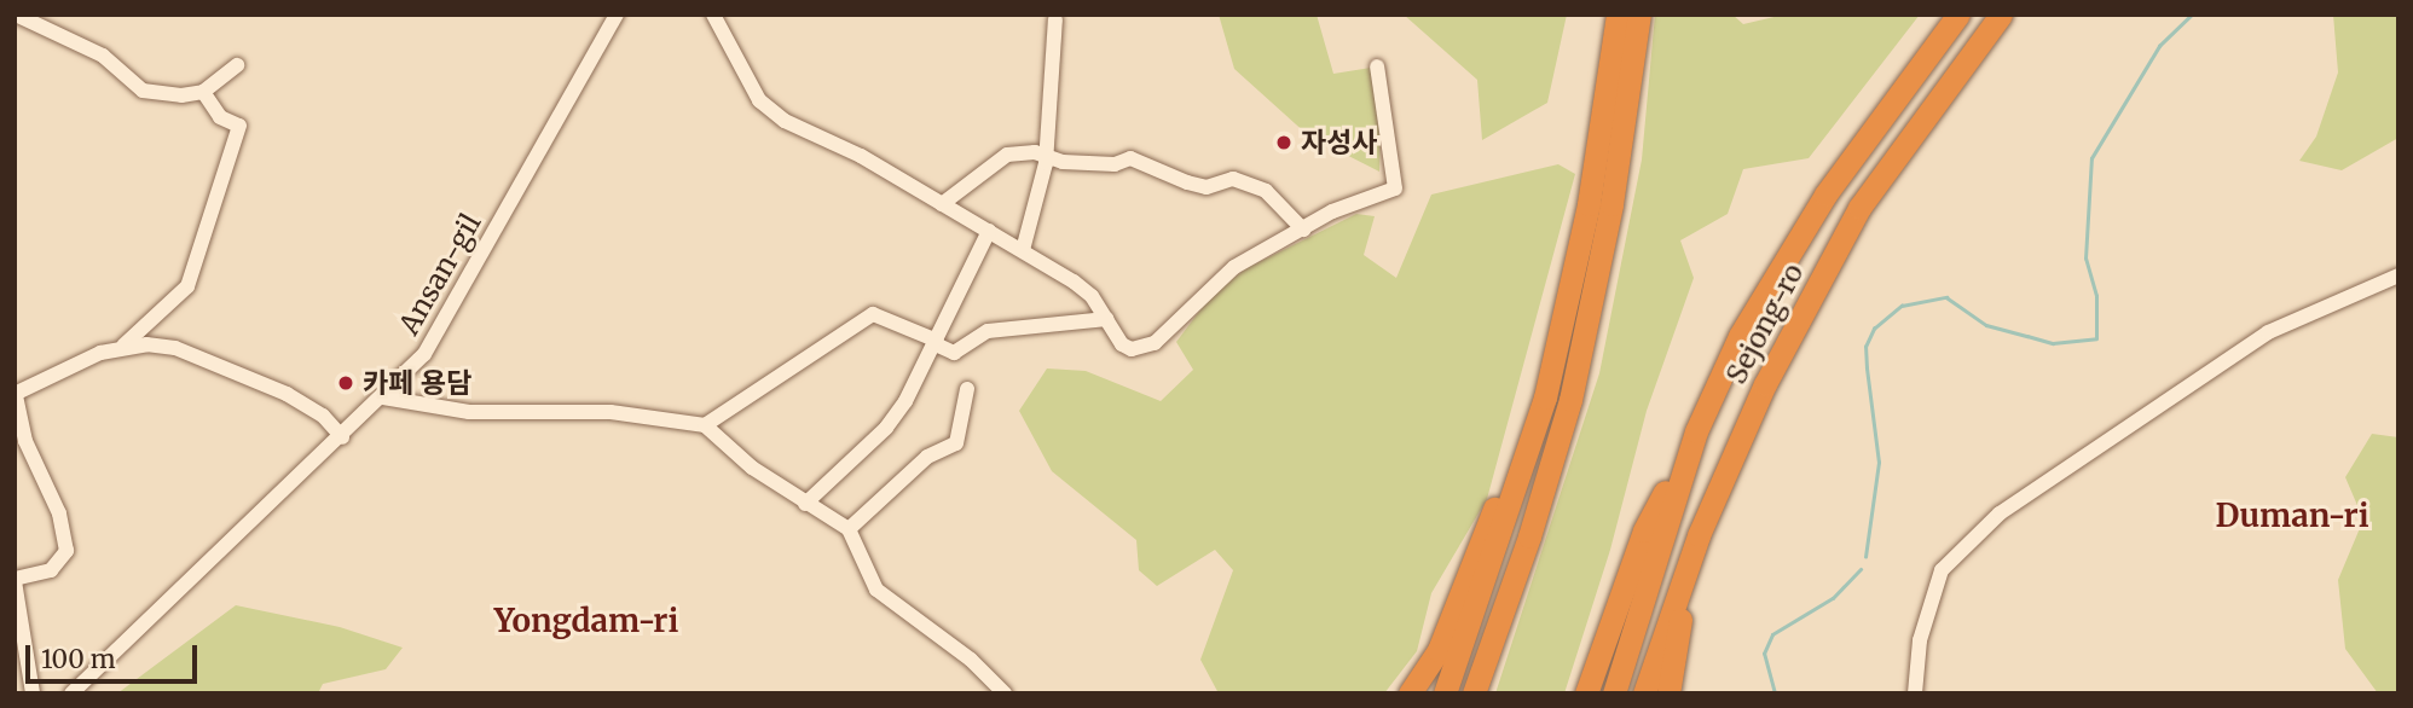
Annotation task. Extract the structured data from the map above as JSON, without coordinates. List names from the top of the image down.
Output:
{
  "streets": {
    "highway": ["Sejong-ro"],
    "street": ["Ansan-gil"]
  },
  "districts": ["Duman-ri", "Yongdam-ri"],
  "places": ["자성사", "카페 용담"],
  "scale_bar": "100 m"
}
